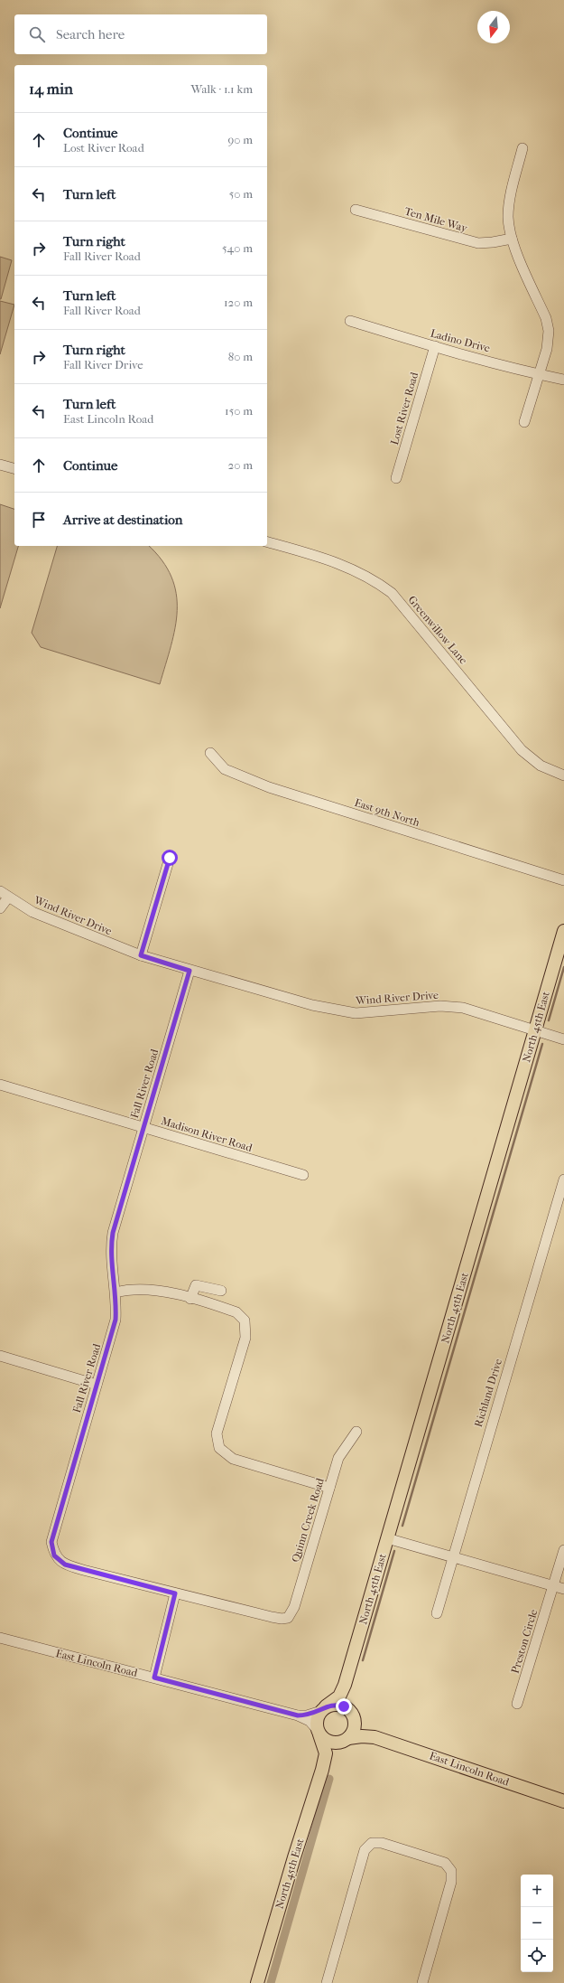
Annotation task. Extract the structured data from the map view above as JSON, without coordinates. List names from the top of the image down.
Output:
{
  "streets": {
    "main road": ["North 45th East", "East Lincoln Road"],
    "street": [
      "Ten Mile Way",
      "Ladino Drive",
      "Lost River Road",
      "Greenwillow Lane",
      "East 9th North",
      "Wind River Drive",
      "Fall River Road",
      "Madison River Road",
      "Richland Drive",
      "Quinn Creek Road",
      "Preston Circle"
    ]
  },
  "crossings": [
    ["Ladino Drive", "Lost River Road"],
    ["Wind River Drive", "North 45th East"],
    ["Wind River Drive", "Fall River Road"],
    ["North 45th East", "East Lincoln Road"],
    ["Fall River Road", "Madison River Road"],
    ["Fall River Road", "Quinn Creek Road"]
  ],
  "north": "bottom",
  "page": {
    "search": "Search here",
    "heading": ["14 min", "Walk · 1.1 km"],
    "list": [
      ["Continue", "Lost River Road", "90 m"],
      ["Turn left", "50 m"],
      ["Turn right", "Fall River Road", "540 m"],
      ["Turn left", "Fall River Road", "120 m"],
      ["Turn right", "Fall River Drive", "80 m"],
      ["Turn left", "East Lincoln Road", "150 m"],
      ["Continue", "20 m"],
      "Arrive at destination"
    ],
    "map_buttons": ["+", "−"]
  }
}
